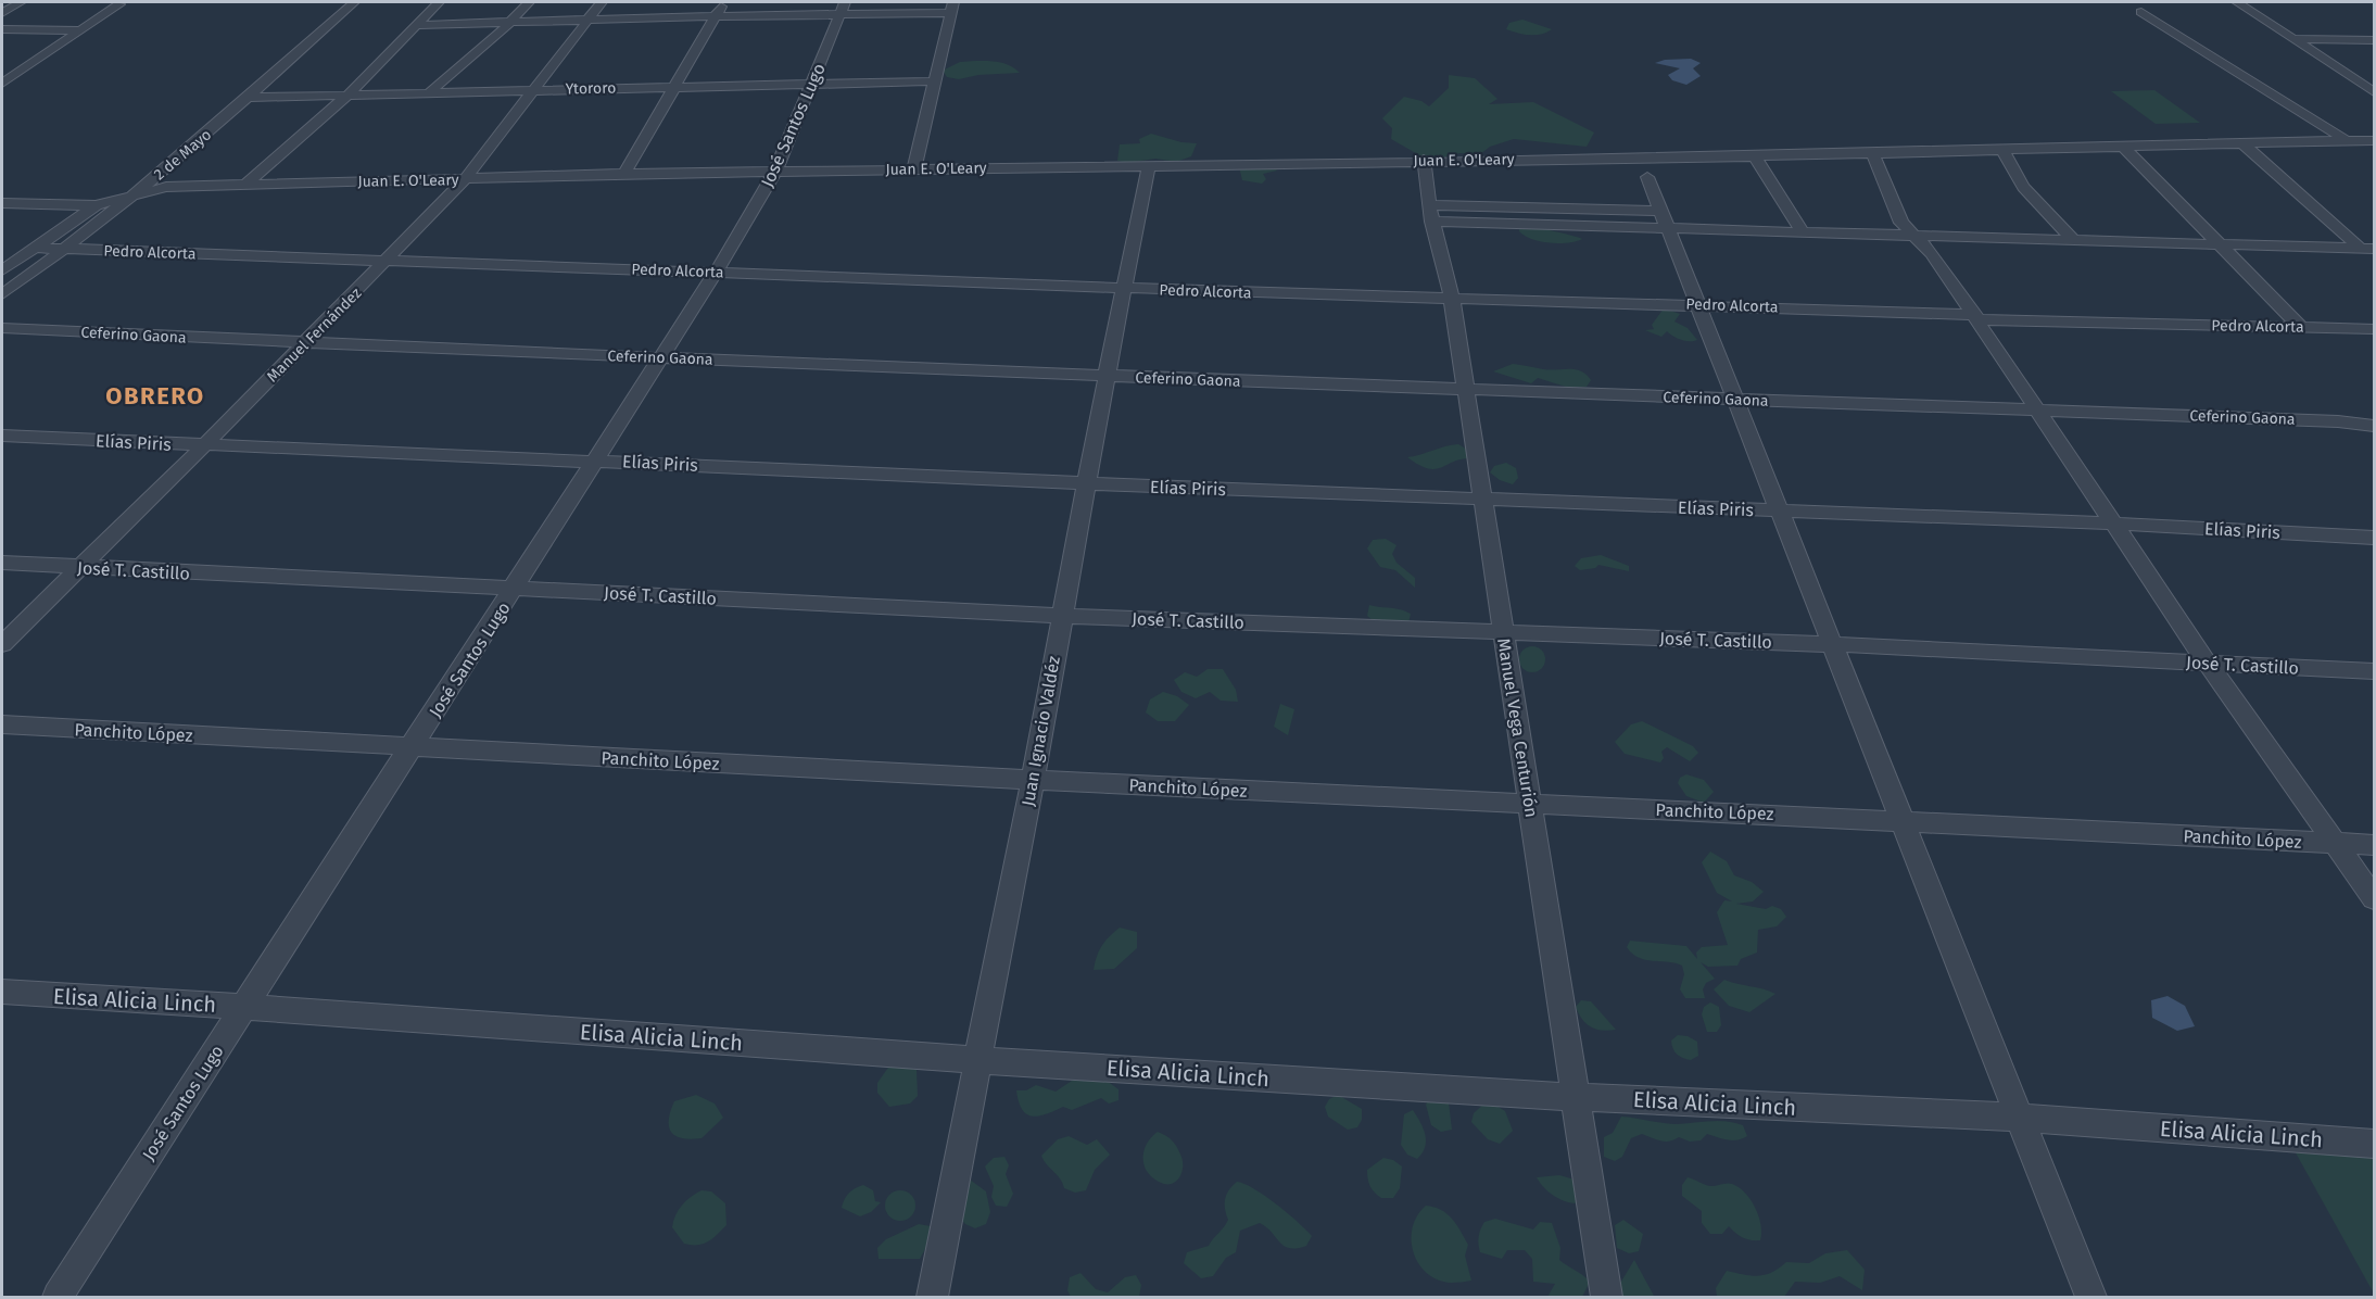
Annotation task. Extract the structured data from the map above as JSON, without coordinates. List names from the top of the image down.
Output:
{
  "streets": {
    "street": [
      "Ytororo",
      "José Santos Lugo",
      "2 de Mayo",
      "Juan E. O'Leary",
      "Pedro Alcorta",
      "Ceferino Gaona",
      "Manuel Fernández",
      "Elías Piris",
      "José T. Castillo",
      "Manuel Vega Centurión",
      "Juan Ignacio Valdéz",
      "Panchito López",
      "Elisa Alicia Linch"
    ]
  },
  "crossings": [
    ["Ytororo", "José Santos Lugo"],
    ["Ytororo", "2 de Mayo"],
    ["Ytororo", "Manuel Fernández"],
    ["José Santos Lugo", "Juan E. O'Leary"],
    ["José Santos Lugo", "Pedro Alcorta"],
    ["José Santos Lugo", "Ceferino Gaona"],
    ["José Santos Lugo", "Elías Piris"],
    ["José Santos Lugo", "José T. Castillo"],
    ["José Santos Lugo", "Panchito López"],
    ["José Santos Lugo", "Elisa Alicia Linch"],
    ["2 de Mayo", "Juan E. O'Leary"],
    ["2 de Mayo", "Pedro Alcorta"],
    ["Juan E. O'Leary", "Manuel Fernández"],
    ["Juan E. O'Leary", "Manuel Vega Centurión"],
    ["Juan E. O'Leary", "Juan Ignacio Valdéz"],
    ["Pedro Alcorta", "Manuel Fernández"],
    ["Pedro Alcorta", "Manuel Vega Centurión"],
    ["Pedro Alcorta", "Juan Ignacio Valdéz"],
    ["Ceferino Gaona", "Manuel Fernández"],
    ["Ceferino Gaona", "Manuel Vega Centurión"],
    ["Ceferino Gaona", "Juan Ignacio Valdéz"],
    ["Manuel Fernández", "Elías Piris"],
    ["Manuel Fernández", "José T. Castillo"],
    ["Elías Piris", "Manuel Vega Centurión"],
    ["Elías Piris", "Juan Ignacio Valdéz"],
    ["José T. Castillo", "Manuel Vega Centurión"],
    ["José T. Castillo", "Juan Ignacio Valdéz"],
    ["Manuel Vega Centurión", "Panchito López"],
    ["Manuel Vega Centurión", "Elisa Alicia Linch"],
    ["Juan Ignacio Valdéz", "Panchito López"],
    ["Juan Ignacio Valdéz", "Elisa Alicia Linch"]
  ],
  "districts": ["OBRERO"]
}
